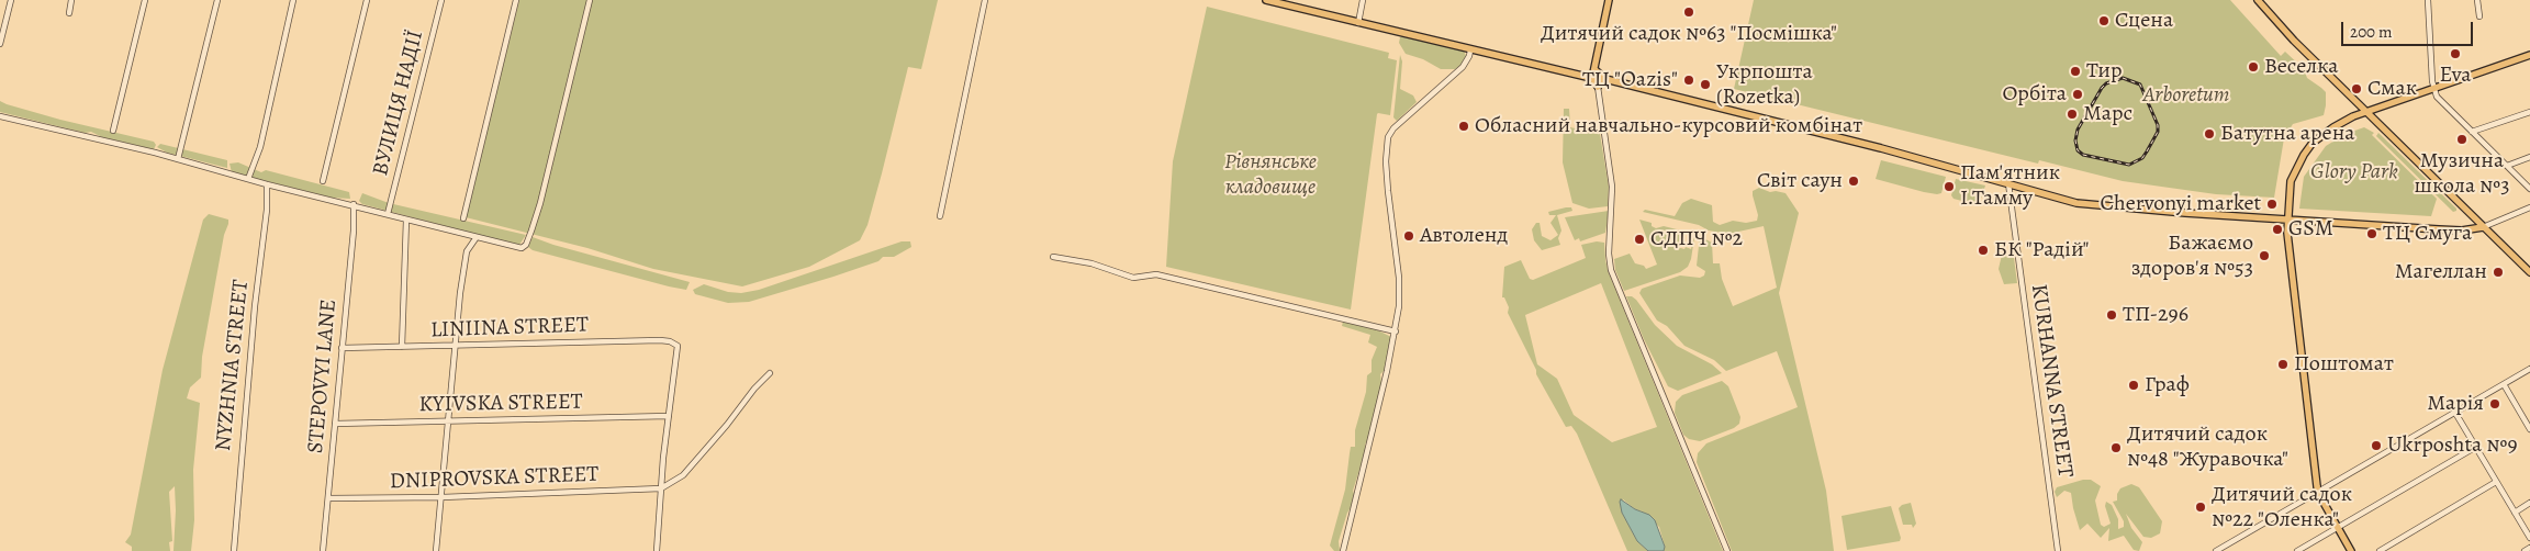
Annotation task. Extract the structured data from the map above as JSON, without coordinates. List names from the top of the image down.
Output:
{
  "streets": {
    "street": [
      "ВУЛИЦЯ НАДІЇ",
      "LINIINA STREET",
      "NYZHNIA STREET",
      "STEPOVYI LANE",
      "KURHANNA STREET",
      "KYIVSKA STREET",
      "DNIPROVSKA STREET"
    ]
  },
  "crossings": [
    ["LINIINA STREET", "STEPOVYI LANE"],
    ["LINIINA STREET", "KYIVSKA STREET"],
    ["STEPOVYI LANE", "KYIVSKA STREET"],
    ["STEPOVYI LANE", "DNIPROVSKA STREET"]
  ],
  "parks": ["Arboretum", "Рівнянське кладовище", "Glory Park"],
  "places": [
    "Дитячий садок №63 \"Посмішка\"",
    "Сцена",
    "Eva",
    "Веселка",
    "Тир",
    "ТЦ \"Oazis\"",
    "Укрпошта (Rozetka)",
    "Смак",
    "Орбіта",
    "Марс",
    "Обласний навчально-курсовий комбінат",
    "Батутна арена",
    "Музична школа №3",
    "Світ саун",
    "Пам'ятник І.Тамму",
    "Chervonyi market",
    "GSM",
    "ТЦ Смуга",
    "Автоленд",
    "СДПЧ №2",
    "БК \"Радій\"",
    "Бажаємо здоров'я №53",
    "Магеллан",
    "ТП-296",
    "Поштомат",
    "Граф",
    "Марія",
    "Ukrposhta №9",
    "Дитячий садок №48 \"Журавочка\"",
    "Дитячий садок №22 \"Оленка\""
  ],
  "scale_bar": "200 m"
}
